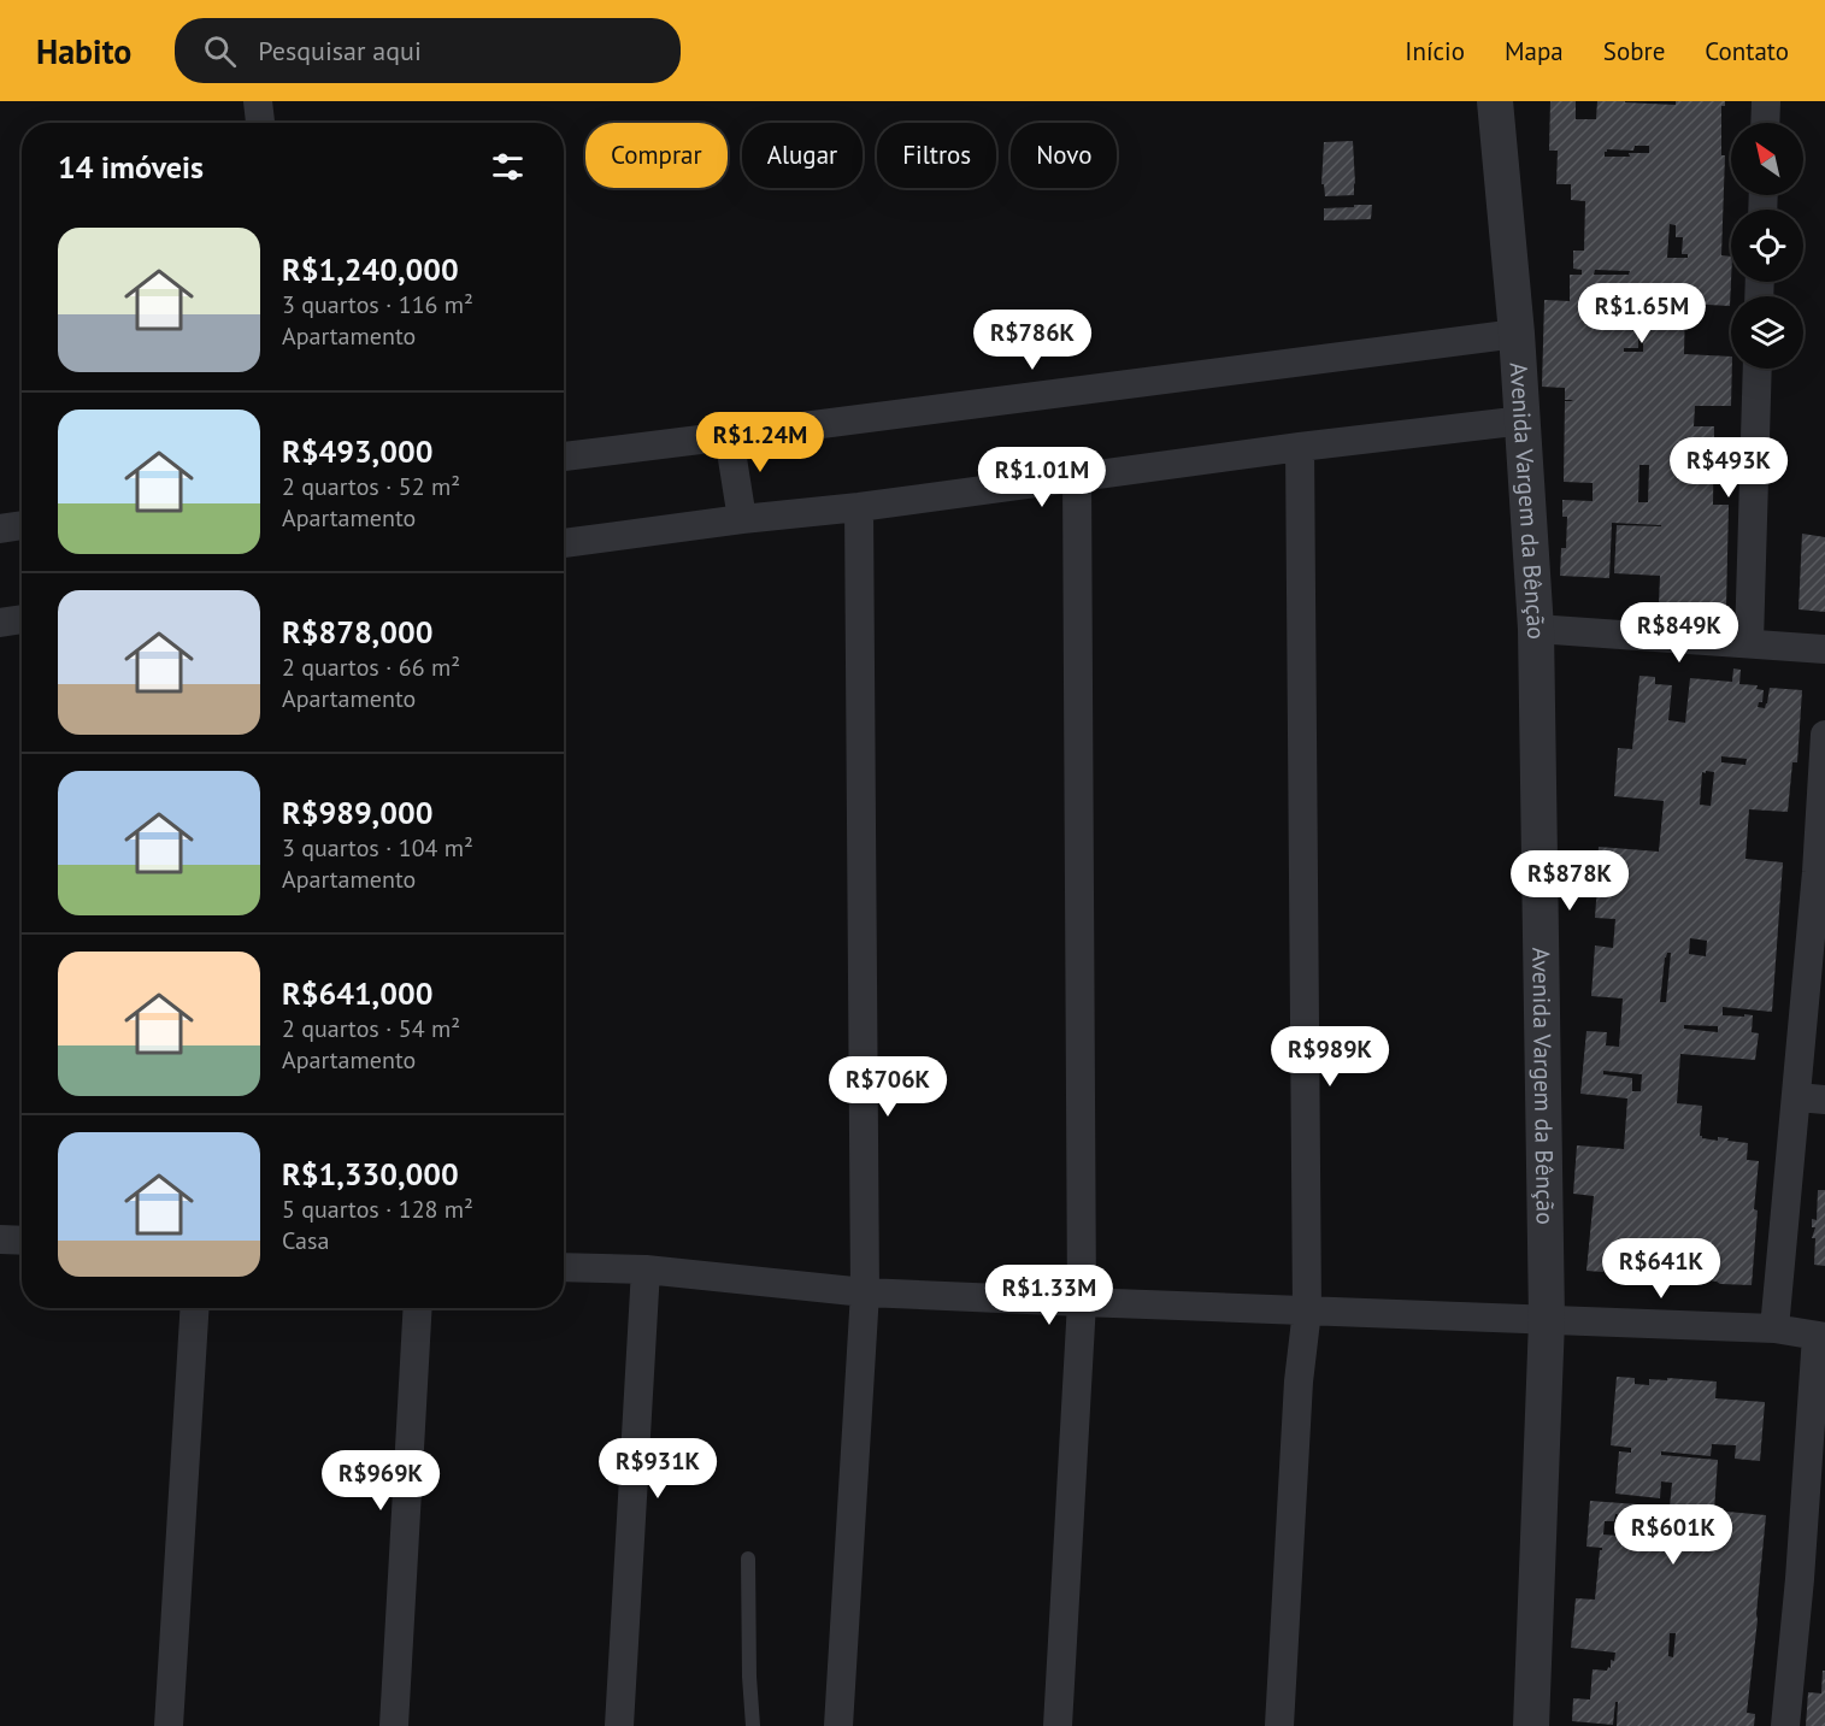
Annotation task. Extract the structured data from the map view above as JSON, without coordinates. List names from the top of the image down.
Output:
{
  "streets": {
    "street": ["Avenida Vargem da Bênção"]
  },
  "north": "top left",
  "page": {
    "header": "Habito",
    "search": "Pesquisar aqui",
    "nav": [
      "Início",
      "Mapa",
      "Sobre",
      "Contato"
    ],
    "chip": [
      "Comprar",
      "Alugar",
      "Filtros",
      "Novo"
    ],
    "heading": "14 imóveis",
    "list": [
      {
        "name": "R$1,240,000",
        "note": "3 quartos · 116 m² · Apartamento"
      },
      {
        "name": "R$493,000",
        "note": "2 quartos · 52 m² · Apartamento"
      },
      {
        "name": "R$878,000",
        "note": "2 quartos · 66 m² · Apartamento"
      },
      {
        "name": "R$989,000",
        "note": "3 quartos · 104 m² · Apartamento"
      },
      {
        "name": "R$641,000",
        "note": "2 quartos · 54 m² · Apartamento"
      },
      {
        "name": "R$1,330,000",
        "note": "5 quartos · 128 m² · Casa"
      }
    ],
    "price": [
      "R$1.65M",
      "R$786K",
      "R$1.24M",
      "R$493K",
      "R$1.01M",
      "R$849K",
      "R$878K",
      "R$989K",
      "R$706K",
      "R$641K",
      "R$1.33M",
      "R$931K",
      "R$969K",
      "R$601K"
    ]
  }
}
